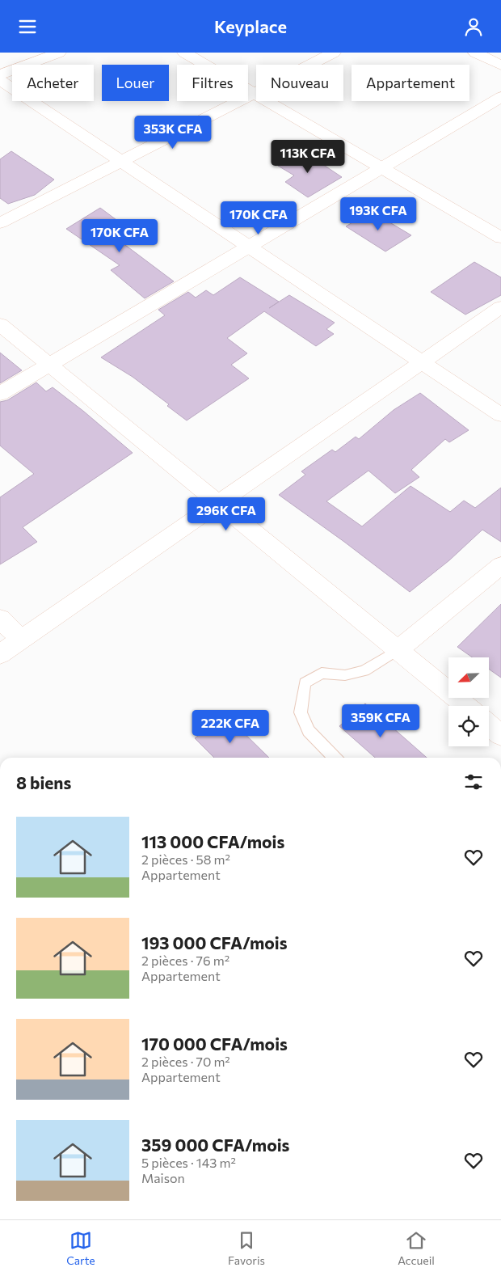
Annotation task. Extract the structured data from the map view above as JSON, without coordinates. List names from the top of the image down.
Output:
{
  "north": "bottom left",
  "page": {
    "header": "Keyplace",
    "chip": [
      "Acheter",
      "Louer",
      "Filtres",
      "Nouveau",
      "Appartement"
    ],
    "price": [
      "353K CFA",
      "113K CFA",
      "193K CFA",
      "170K CFA",
      "170K CFA",
      "296K CFA",
      "359K CFA",
      "222K CFA"
    ],
    "heading": "8 biens",
    "list": [
      {
        "name": "113 000 CFA/mois",
        "note": "2 pièces · 58 m² · Appartement"
      },
      {
        "name": "193 000 CFA/mois",
        "note": "2 pièces · 76 m² · Appartement"
      },
      {
        "name": "170 000 CFA/mois",
        "note": "2 pièces · 70 m² · Appartement"
      },
      {
        "name": "359 000 CFA/mois",
        "note": "5 pièces · 143 m² · Maison"
      }
    ],
    "tabs": ["Carte", "Favoris", "Accueil"]
  }
}
